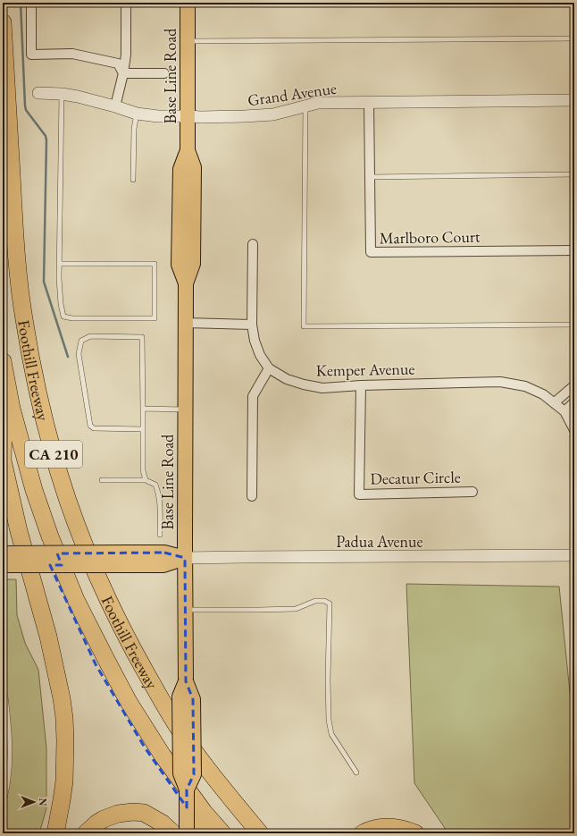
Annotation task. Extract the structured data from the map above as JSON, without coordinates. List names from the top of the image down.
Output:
{
  "streets": {
    "highway": ["Foothill Freeway", "CA 210"],
    "main road": ["Base Line Road"],
    "street": [
      "Grand Avenue",
      "Marlboro Court",
      "Kemper Avenue",
      "Decatur Circle",
      "Padua Avenue"
    ]
  },
  "crossings": [
    ["Base Line Road", "Grand Avenue"],
    ["Base Line Road", "Padua Avenue"],
    ["Grand Avenue", "Marlboro Court"],
    ["Kemper Avenue", "Decatur Circle"]
  ],
  "north": "right"
}
